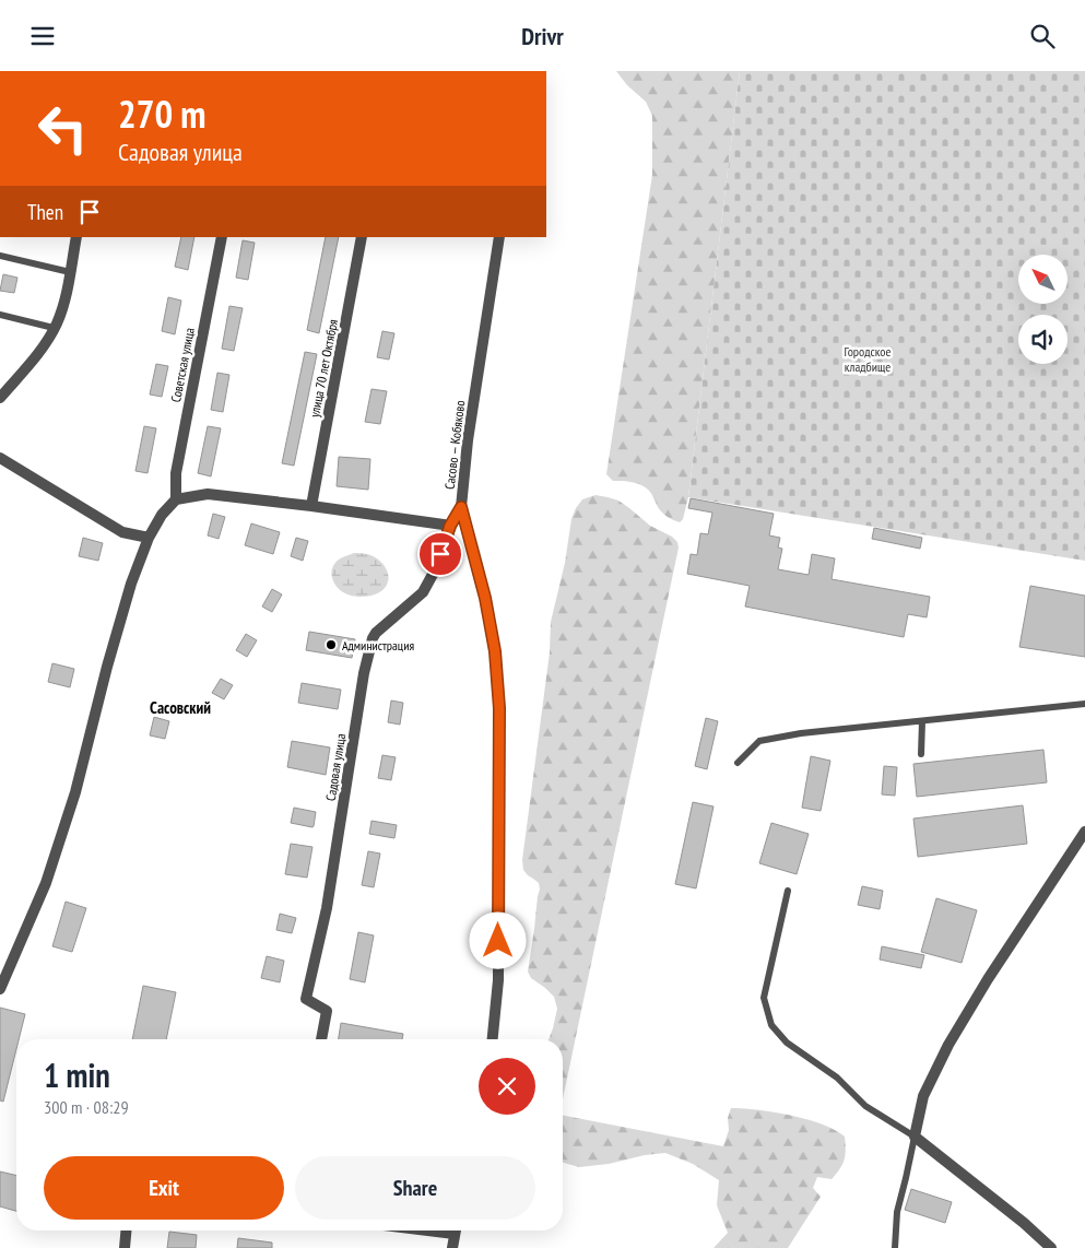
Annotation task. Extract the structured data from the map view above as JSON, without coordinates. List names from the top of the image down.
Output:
{
  "streets": {
    "street": [
      "Советская улица",
      "улица 70 лет Октября",
      "Сасово — Кобяково",
      "Садовая улица"
    ]
  },
  "crossings": [
    ["Сасово — Кобяково", "Садовая улица"]
  ],
  "districts": ["Сасовский"],
  "parks": ["Городское кладбище"],
  "places": ["Администрация"],
  "north": "top left",
  "page": {
    "header": "Drivr",
    "turn": ["270 m", "Садовая улица"],
    "then": "Then",
    "heading": ["1 min", "300 m · 08:29"],
    "buttons": ["Exit", "Share"]
  }
}
